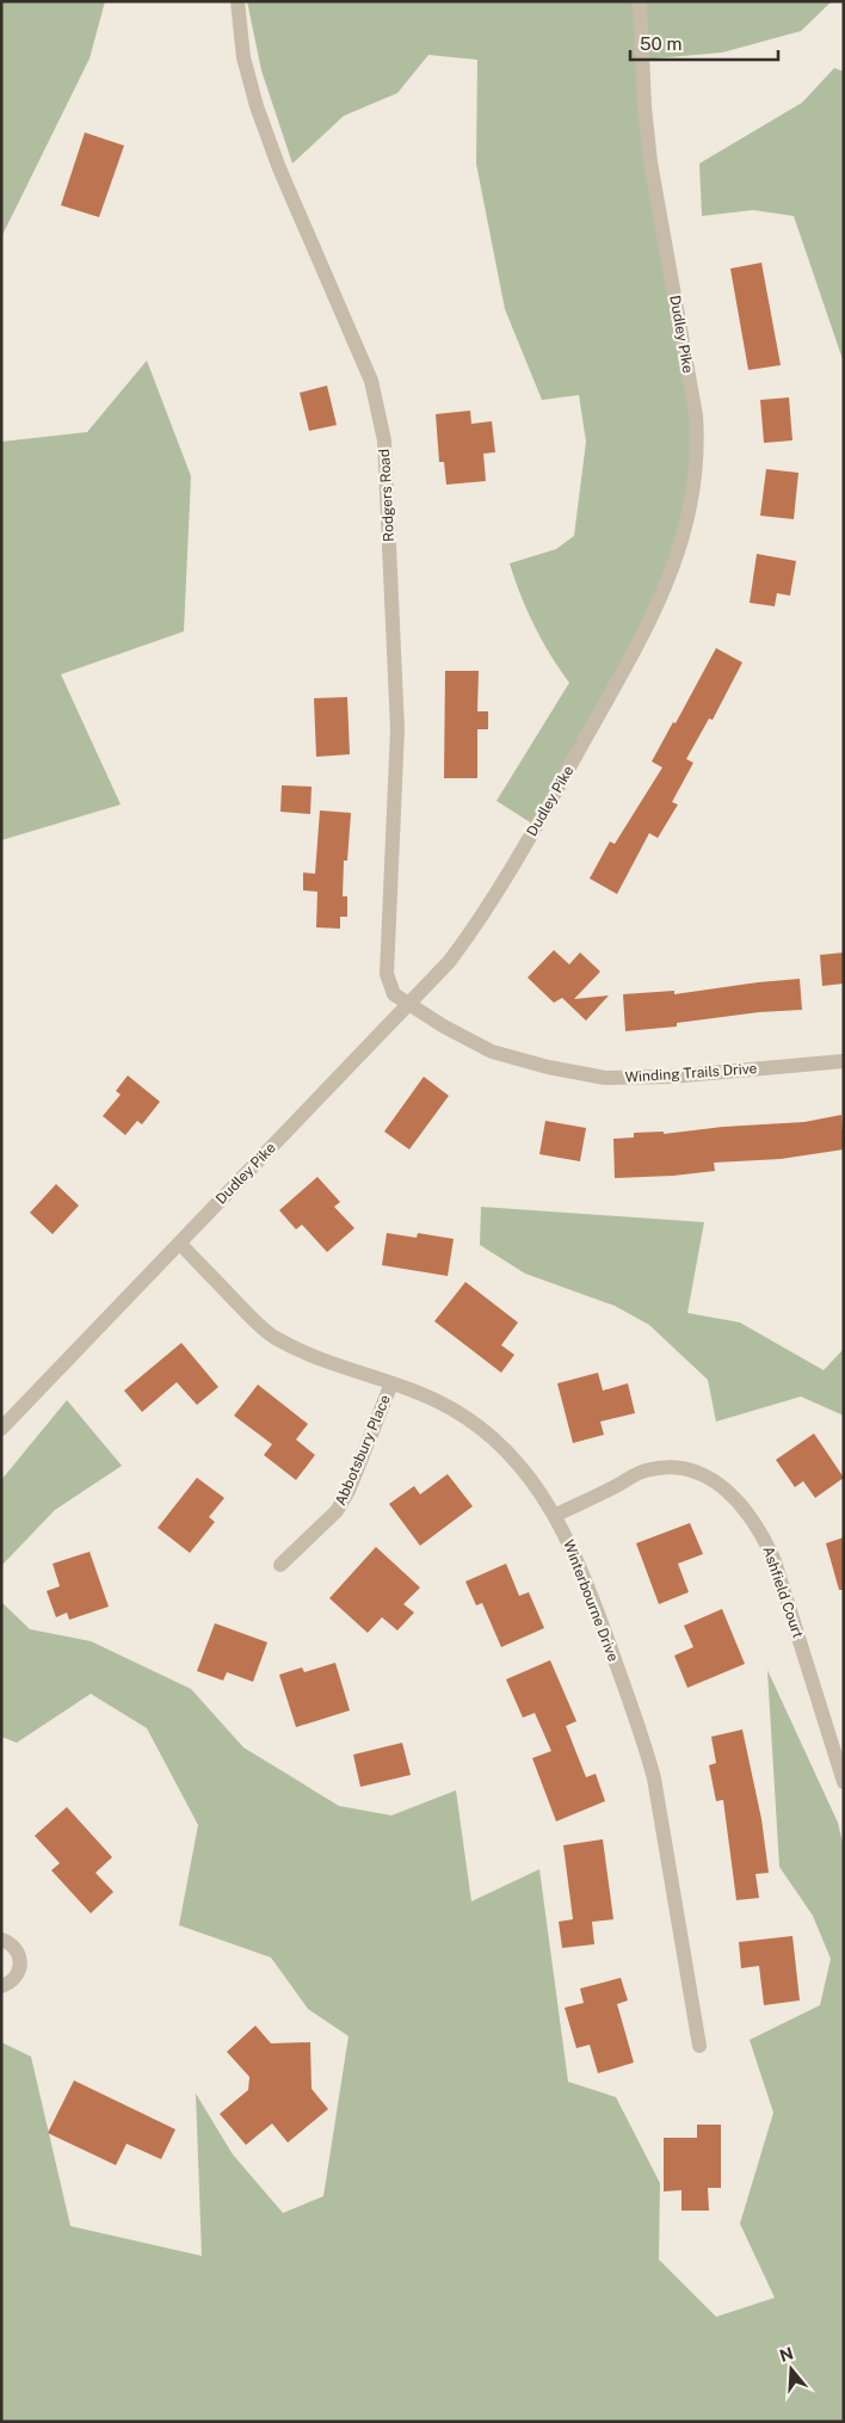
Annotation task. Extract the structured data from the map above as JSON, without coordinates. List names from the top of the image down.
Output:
{
  "streets": {
    "street": [
      "Dudley Pike",
      "Rodgers Road",
      "Winding Trails Drive",
      "Abbotsbury Place",
      "Ashfield Court",
      "Winterbourne Drive"
    ]
  },
  "crossings": [
    ["Dudley Pike", "Rodgers Road"],
    ["Dudley Pike", "Winding Trails Drive"],
    ["Dudley Pike", "Winterbourne Drive"],
    ["Rodgers Road", "Winding Trails Drive"],
    ["Abbotsbury Place", "Winterbourne Drive"],
    ["Ashfield Court", "Winterbourne Drive"]
  ],
  "scale_bar": "50 m",
  "north": "top"
}
